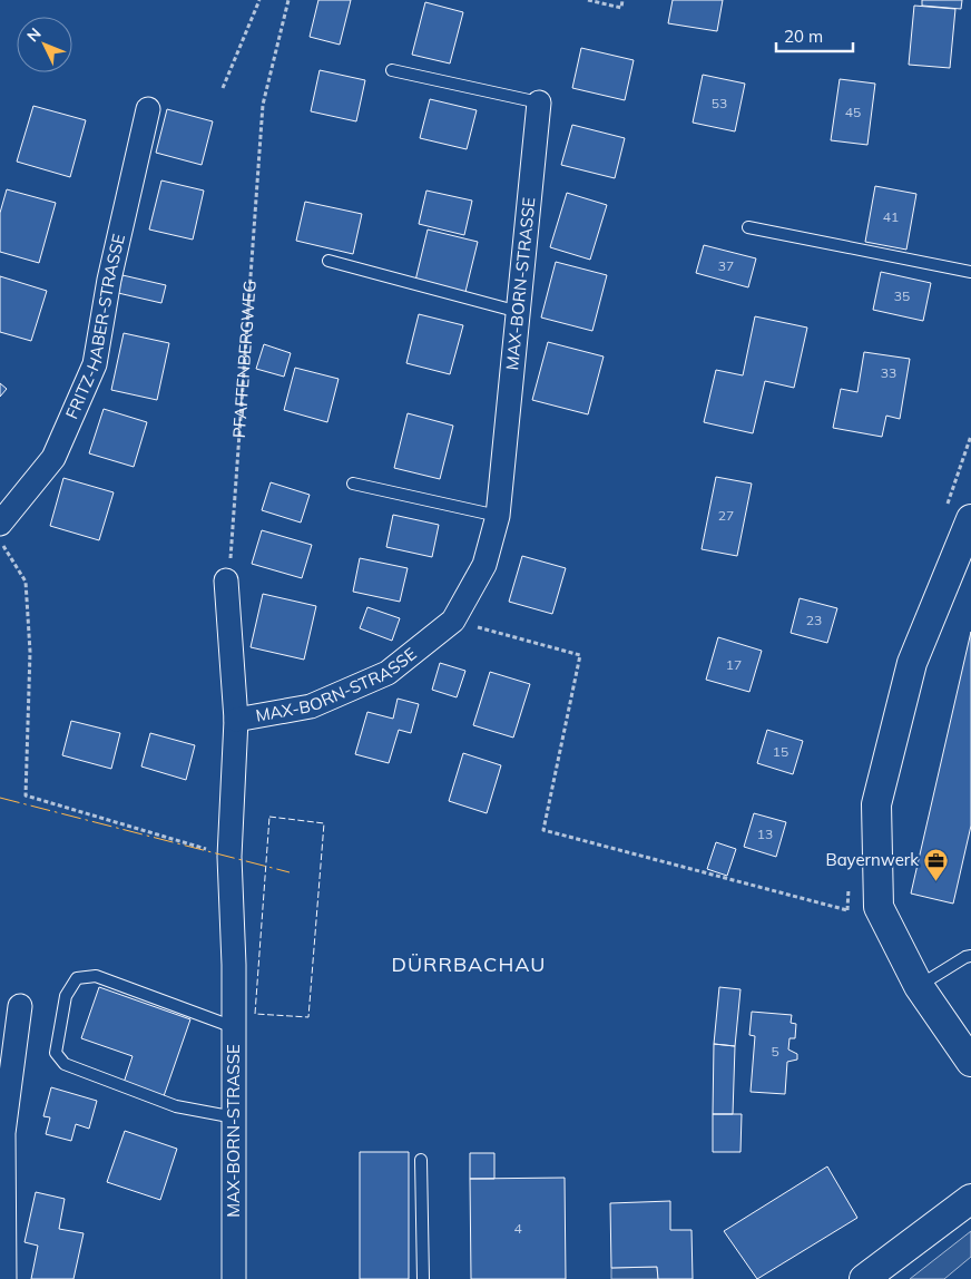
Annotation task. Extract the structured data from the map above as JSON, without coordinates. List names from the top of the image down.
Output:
{
  "streets": {
    "street": ["MAX-BORN-STRASSE", "FRITZ-HABER-STRASSE"],
    "path": ["PFAFFENBERGWEG"]
  },
  "districts": ["DÜRRBACHAU"],
  "places": {
    "office": ["Bayernwerk"]
  },
  "house_numbers": [
    "53",
    "45",
    "41",
    "37",
    "35",
    "33",
    "27",
    "23",
    "17",
    "15",
    "13",
    "5",
    "4"
  ],
  "scale_bar": "20 m",
  "north": "top left"
}
